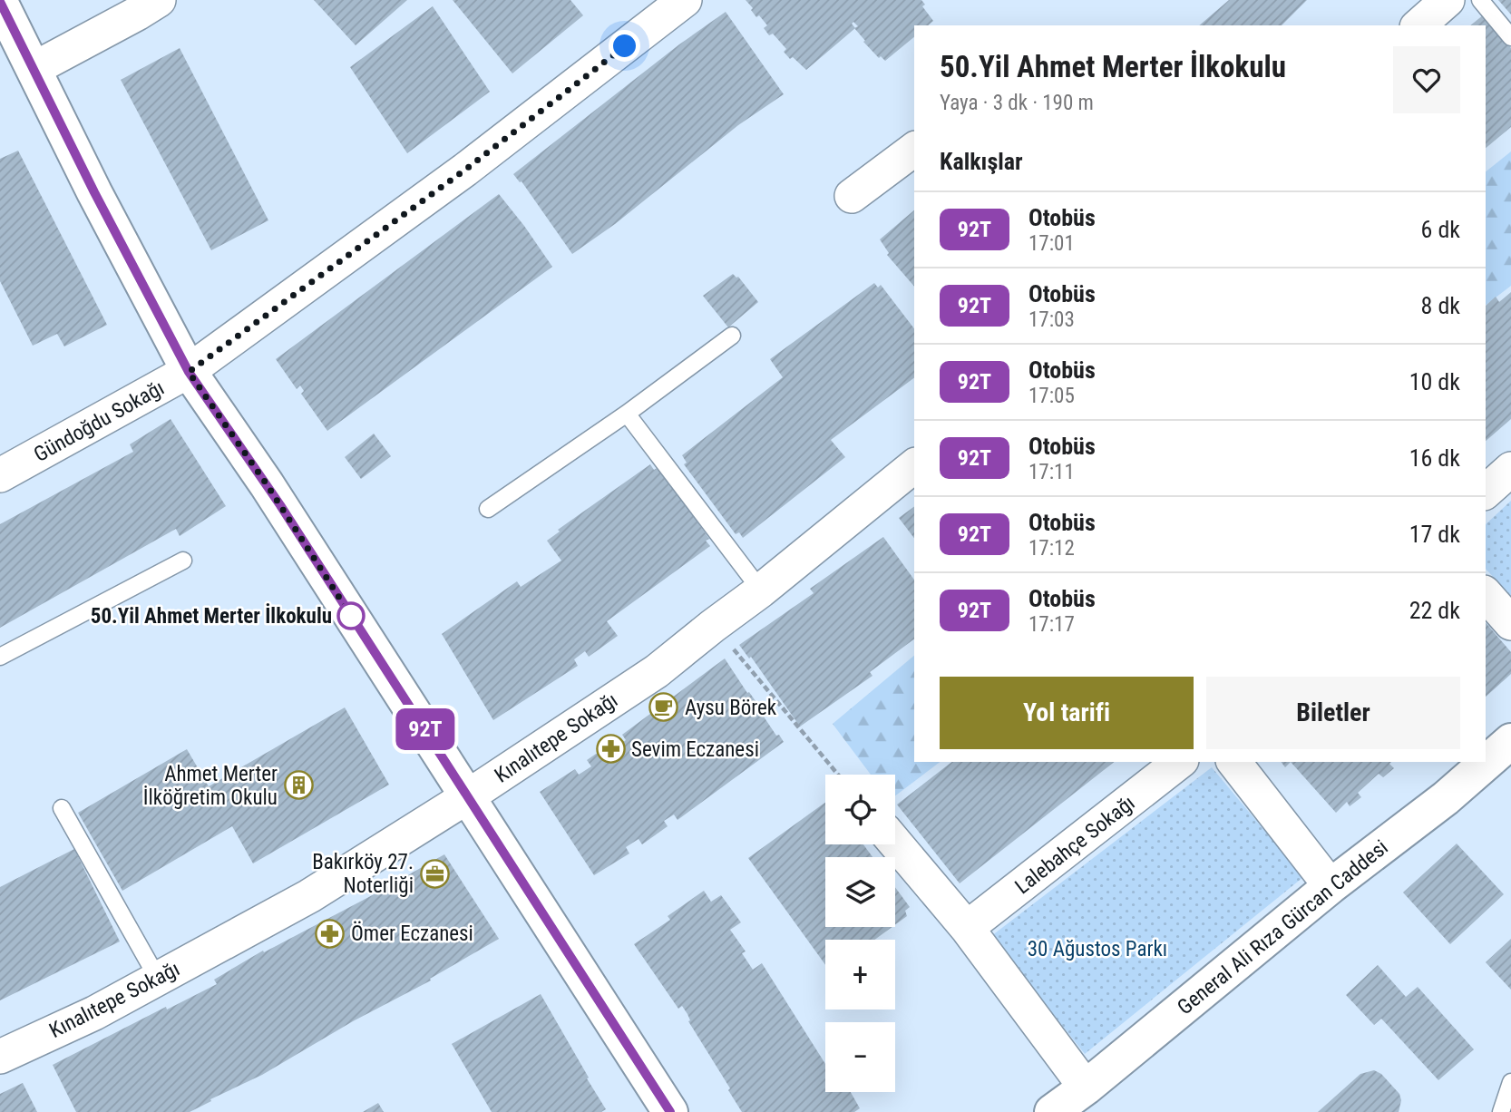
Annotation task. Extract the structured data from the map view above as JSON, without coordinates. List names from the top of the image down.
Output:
{
  "streets": {
    "main road": ["General Ali Rıza Gürcan Caddesi"],
    "street": ["Gündoğdu Sokağı", "Kınalıtepe Sokağı", "Lalebahçe Sokağı"]
  },
  "parks": ["30 Ağustos Parkı"],
  "places": {
    "other": ["50.Yil Ahmet Merter İlkokulu"],
    "cafe": ["Aysu Börek"],
    "pharmacy": ["Sevim Eczanesi", "Ömer Eczanesi"],
    "building": ["Ahmet Merter İlköğretim Okulu"],
    "office": ["Bakırköy 27. Noterliği"]
  },
  "lines": ["bus line 92T"],
  "page": {
    "on_map": "92T",
    "heading": [
      ["50.Yil Ahmet Merter İlkokulu", "Yaya · 3 dk · 190 m"],
      "Kalkışlar"
    ],
    "list": [
      {
        "mark": "92T",
        "name": "Otobüs",
        "note": "17:01",
        "value": "6 dk"
      },
      {
        "mark": "92T",
        "name": "Otobüs",
        "note": "17:03",
        "value": "8 dk"
      },
      {
        "mark": "92T",
        "name": "Otobüs",
        "note": "17:05",
        "value": "10 dk"
      },
      {
        "mark": "92T",
        "name": "Otobüs",
        "note": "17:11",
        "value": "16 dk"
      },
      {
        "mark": "92T",
        "name": "Otobüs",
        "note": "17:12",
        "value": "17 dk"
      },
      {
        "mark": "92T",
        "name": "Otobüs",
        "note": "17:17",
        "value": "22 dk"
      }
    ],
    "buttons": ["Yol tarifi", "Biletler"],
    "map_buttons": ["+", "−"]
  }
}
